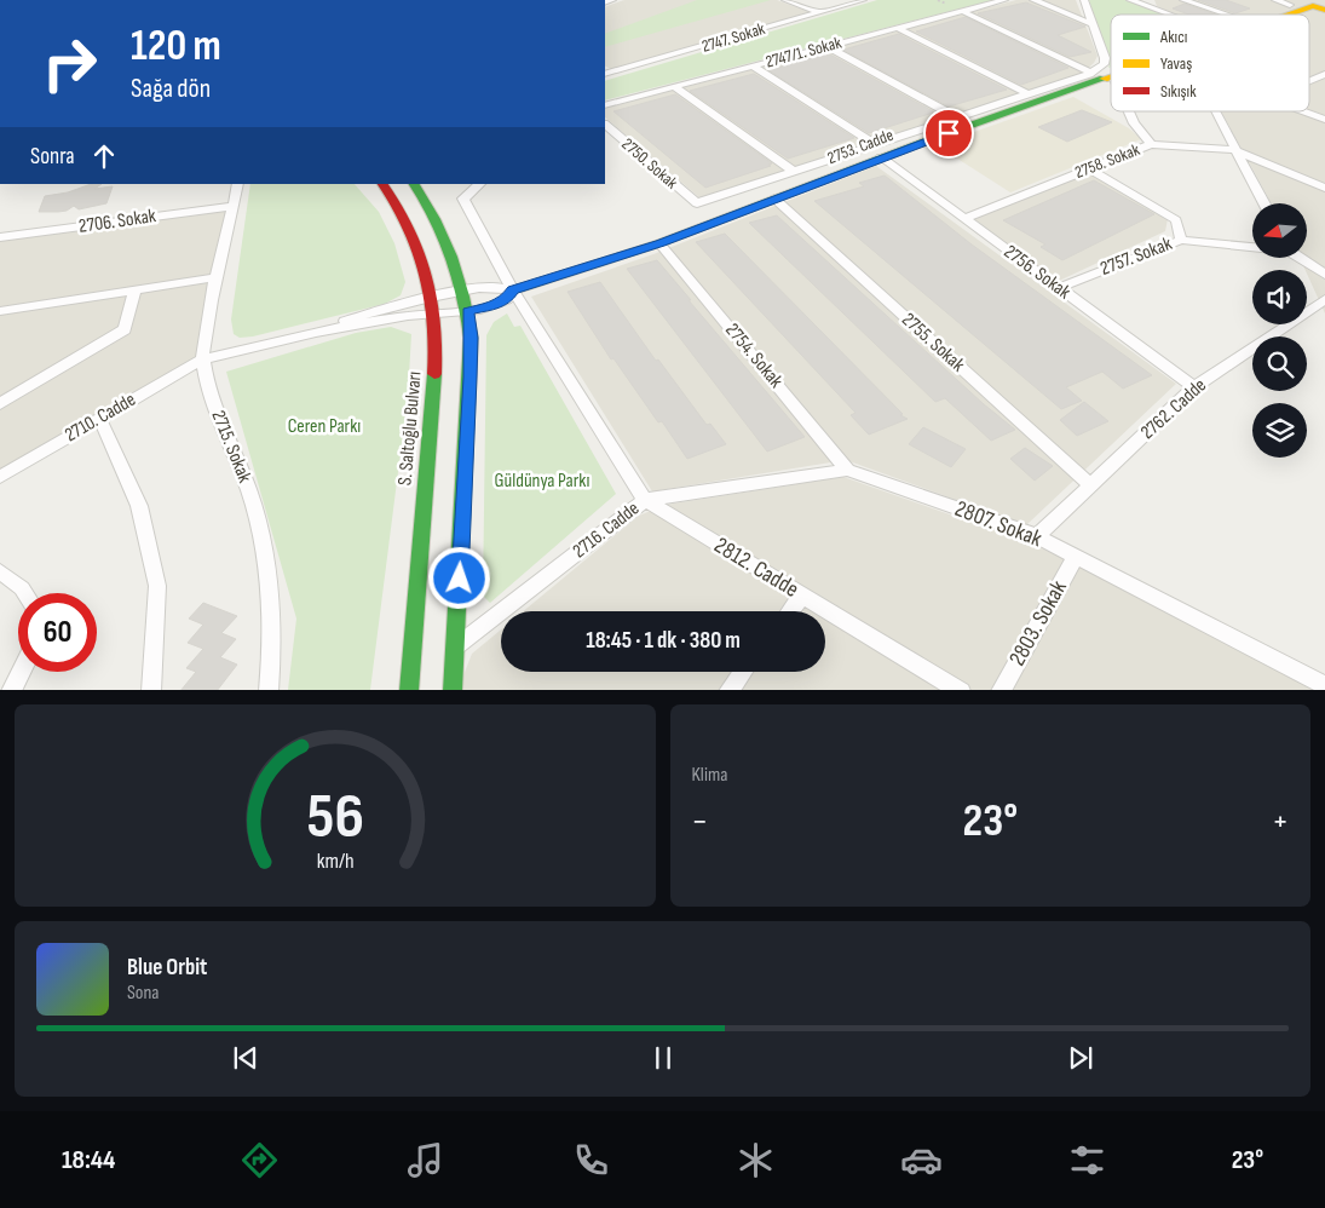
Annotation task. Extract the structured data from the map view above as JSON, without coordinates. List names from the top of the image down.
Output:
{
  "streets": {
    "street": [
      "2747. Sokak",
      "2747/1. Sokak",
      "2753. Cadde",
      "2758. Sokak",
      "2750. Sokak",
      "2706. Sokak",
      "2757. Sokak",
      "2756. Sokak",
      "2755. Sokak",
      "2754. Sokak",
      "2762. Cadde",
      "2710. Cadde",
      "S. Saltoğlu Bulvarı",
      "2715. Sokak",
      "2807. Sokak",
      "2716. Cadde",
      "2812. Cadde",
      "2803. Sokak"
    ]
  },
  "crossings": [
    ["2753. Cadde", "2756. Sokak"],
    ["2753. Cadde", "2755. Sokak"],
    ["2753. Cadde", "2754. Sokak"],
    ["2753. Cadde", "2710. Cadde"],
    ["2753. Cadde", "2716. Cadde"],
    ["2758. Sokak", "2756. Sokak"],
    ["2706. Sokak", "2715. Sokak"],
    ["2757. Sokak", "2756. Sokak"],
    ["2756. Sokak", "2762. Cadde"],
    ["2755. Sokak", "2762. Cadde"],
    ["2754. Sokak", "2807. Sokak"],
    ["2762. Cadde", "2807. Sokak"],
    ["2710. Cadde", "S. Saltoğlu Bulvarı"],
    ["2710. Cadde", "2715. Sokak"],
    ["2710. Cadde", "2716. Cadde"],
    ["2807. Sokak", "2716. Cadde"],
    ["2807. Sokak", "2812. Cadde"],
    ["2807. Sokak", "2803. Sokak"],
    ["2716. Cadde", "2812. Cadde"]
  ],
  "parks": ["Ceren Parkı", "Güldünya Parkı"],
  "legend": ["Akıcı", "Yavaş", "Sıkışık"],
  "north": "left",
  "page": {
    "turn": ["120 m", "Sağa dön"],
    "then": "Sonra",
    "limit": "60",
    "trip": "18:45 · 1 dk · 380 m",
    "tile": "Klima",
    "heat": ["−", "23°", "+"],
    "song": ["Blue Orbit", "Sona"],
    "tabs": ["18:44", "23°"],
    "gauge": ["56", "km/h"]
  }
}
